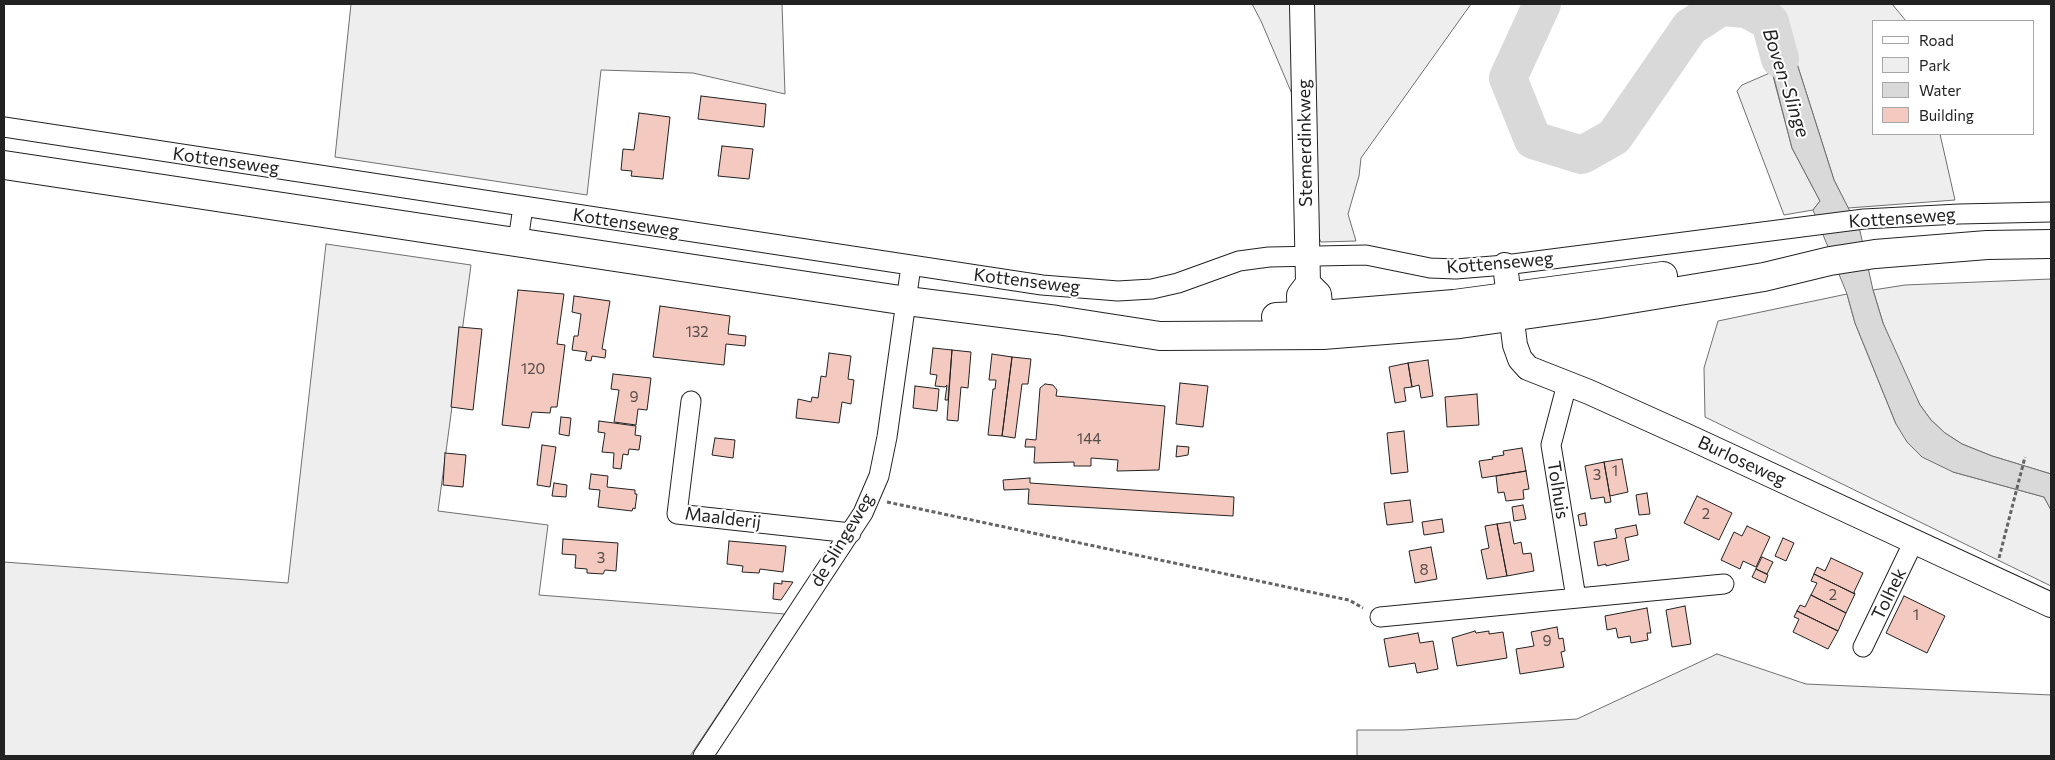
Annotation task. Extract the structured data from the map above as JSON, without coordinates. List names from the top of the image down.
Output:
{
  "streets": {
    "main road": ["Kottenseweg"],
    "street": [
      "Stemerdinkweg",
      "Burloseweg",
      "Tolhuis",
      "Maalderij",
      "de Slingeweg",
      "Tolhek"
    ]
  },
  "crossings": [
    ["Stemerdinkweg", "Kottenseweg"],
    ["Kottenseweg", "Burloseweg"],
    ["Kottenseweg", "de Slingeweg"],
    ["Burloseweg", "Tolhuis"],
    ["Burloseweg", "Tolhek"],
    ["Maalderij", "de Slingeweg"]
  ],
  "water": ["Boven-Slinge"],
  "house_numbers": [
    "132",
    "120",
    "9",
    "144",
    "1",
    "3",
    "2",
    "3",
    "8",
    "2",
    "1",
    "9"
  ],
  "legend": [
    "Road",
    "Park",
    "Water",
    "Building"
  ]
}
